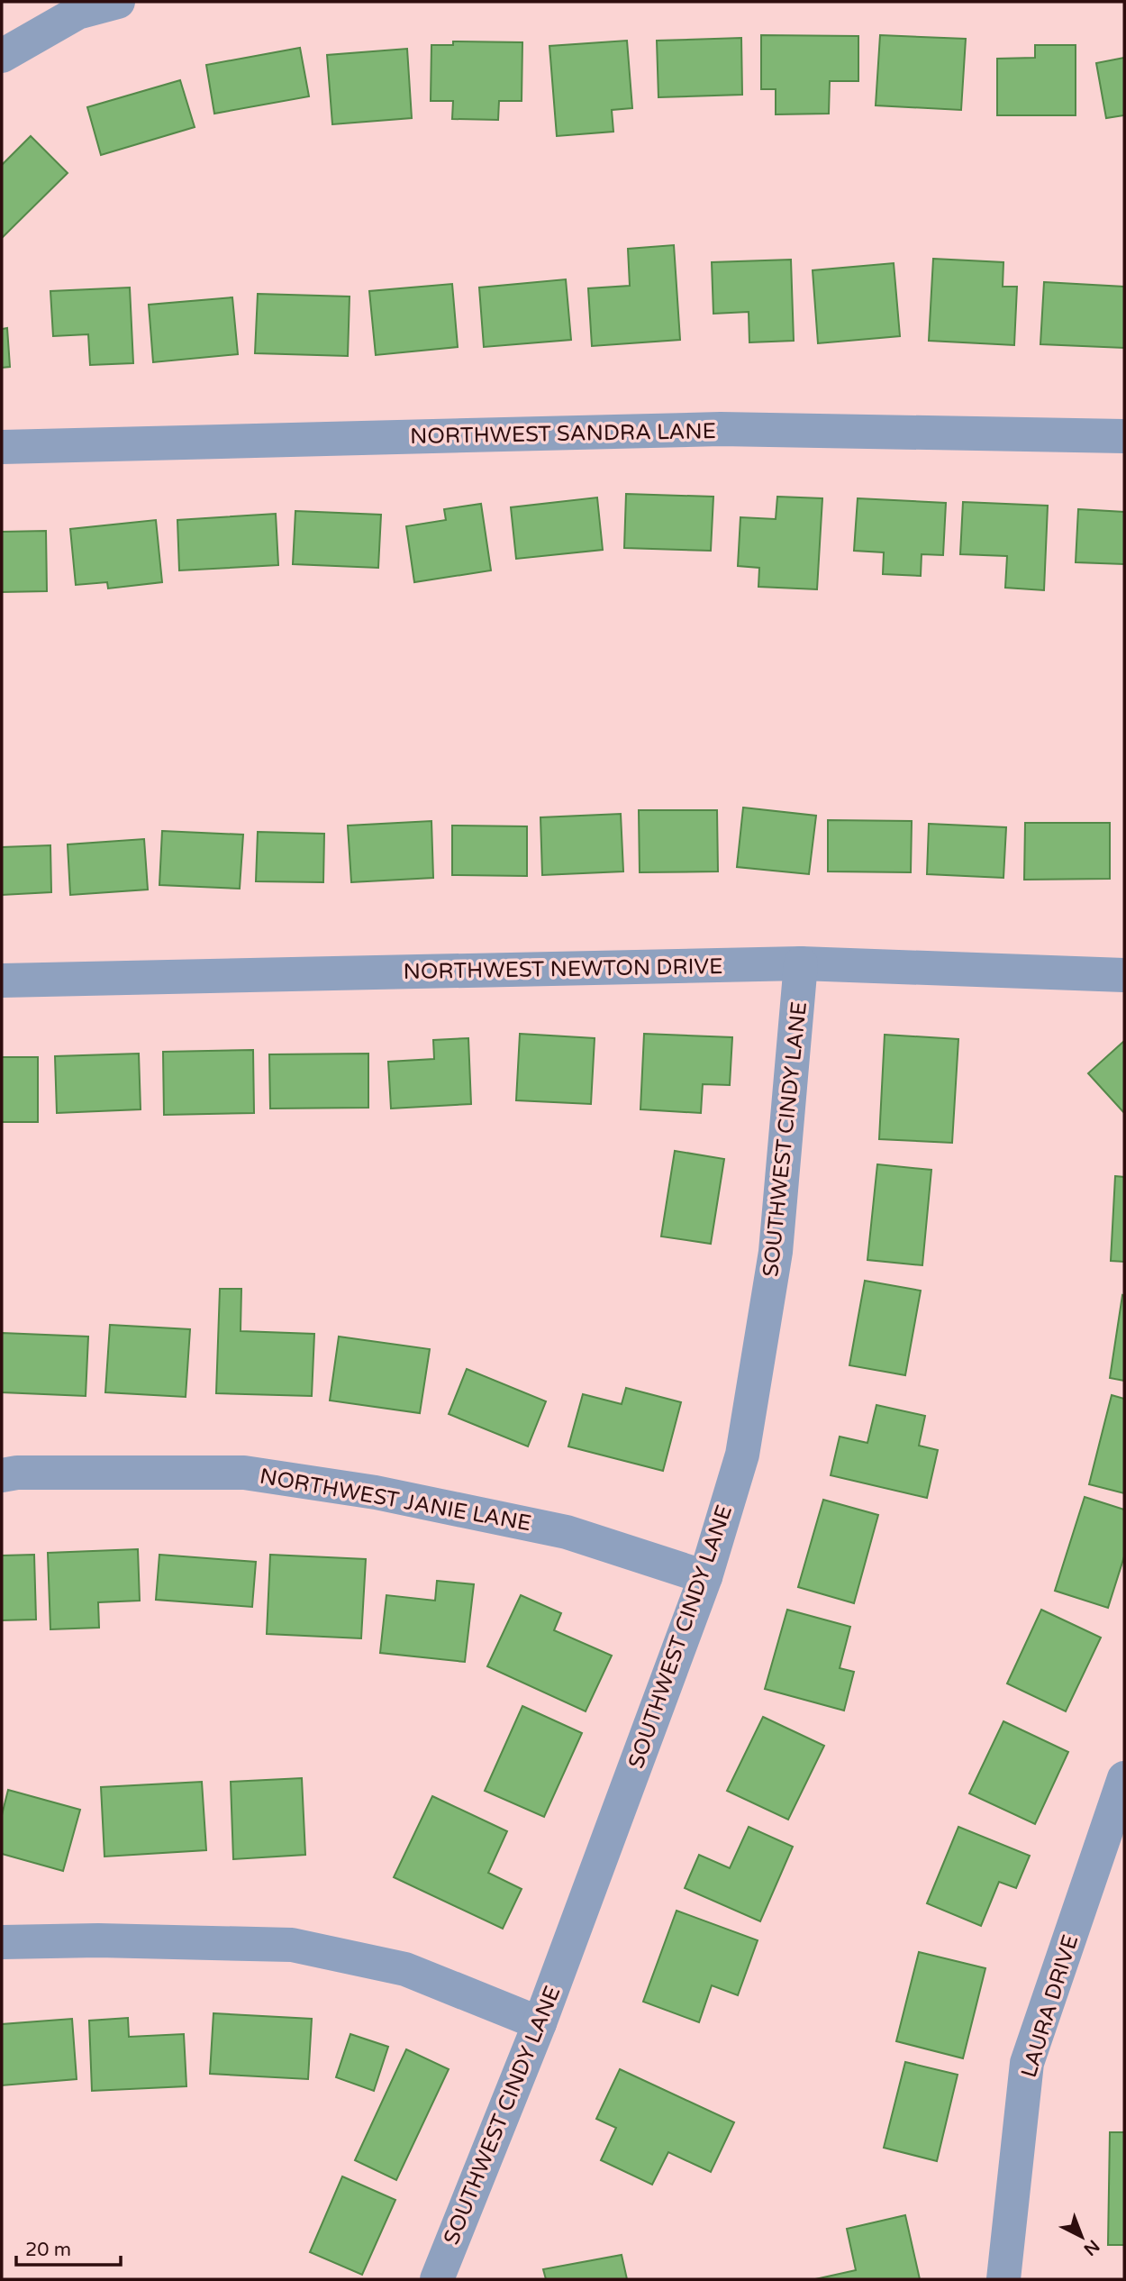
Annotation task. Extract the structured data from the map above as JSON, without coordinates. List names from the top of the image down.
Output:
{
  "streets": {
    "street": [
      "NORTHWEST SANDRA LANE",
      "NORTHWEST NEWTON DRIVE",
      "SOUTHWEST CINDY LANE",
      "NORTHWEST JANIE LANE",
      "LAURA DRIVE"
    ]
  },
  "crossings": [
    ["NORTHWEST NEWTON DRIVE", "SOUTHWEST CINDY LANE"],
    ["SOUTHWEST CINDY LANE", "NORTHWEST JANIE LANE"]
  ],
  "scale_bar": "20 m",
  "north": "bottom right"
}
